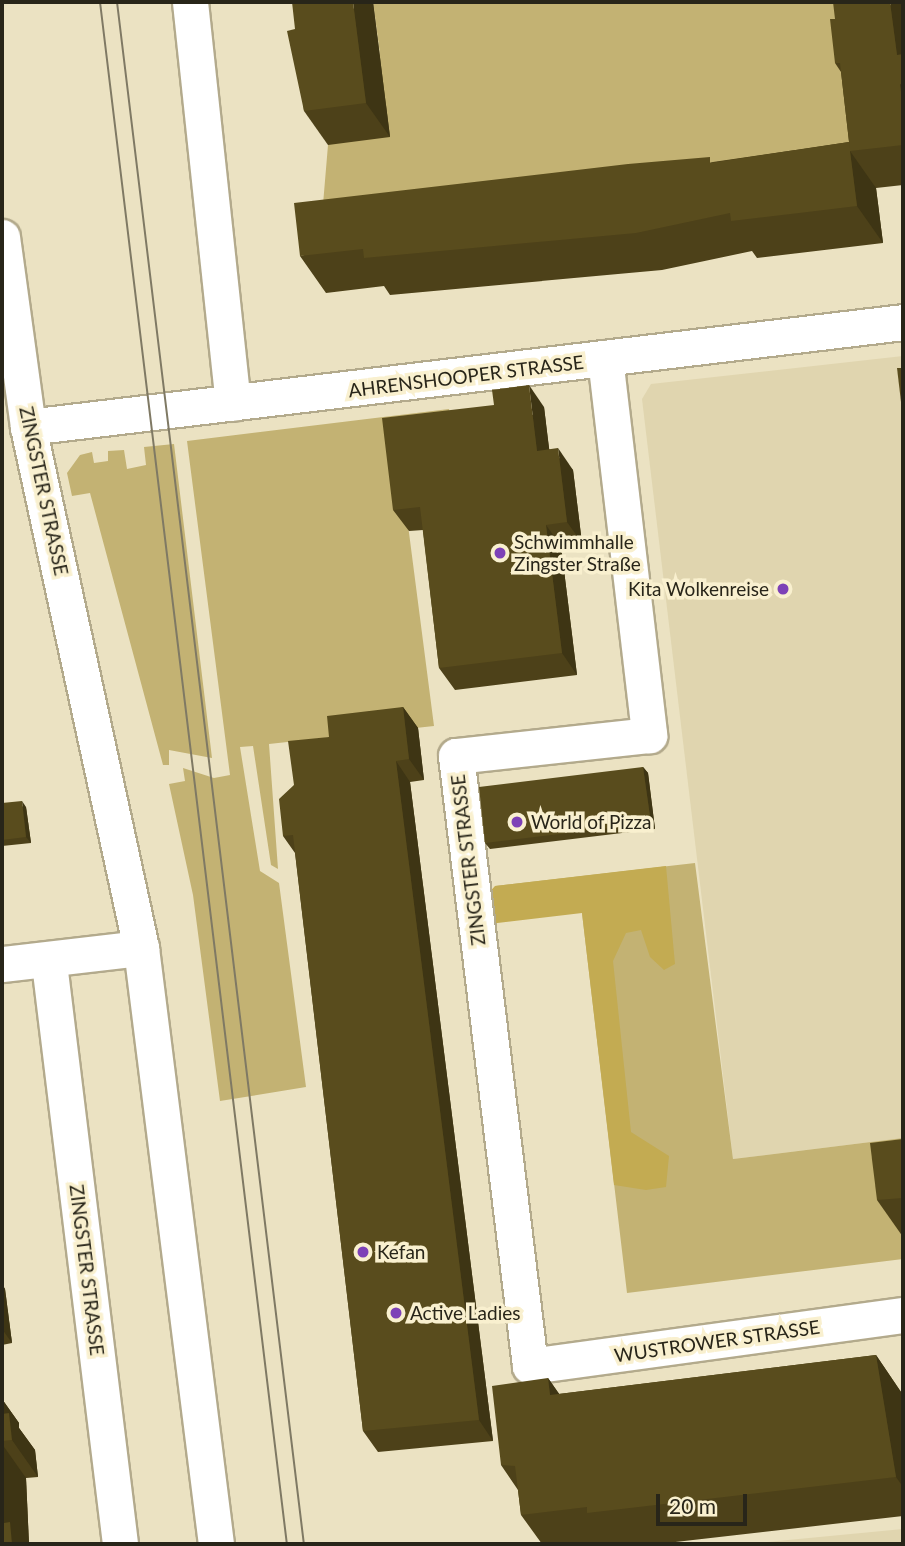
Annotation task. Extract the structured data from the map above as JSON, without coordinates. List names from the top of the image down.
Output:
{
  "streets": {
    "street": ["AHRENSHOOPER STRASSE", "ZINGSTER STRASSE", "WUSTROWER STRASSE"]
  },
  "crossings": [
    ["AHRENSHOOPER STRASSE", "ZINGSTER STRASSE"],
    ["ZINGSTER STRASSE", "WUSTROWER STRASSE"]
  ],
  "places": [
    "Schwimmhalle Zingster Straße",
    "Kita Wolkenreise",
    "World of Pizza",
    "Kefan",
    "Active Ladies"
  ],
  "scale_bar": "20 m"
}
